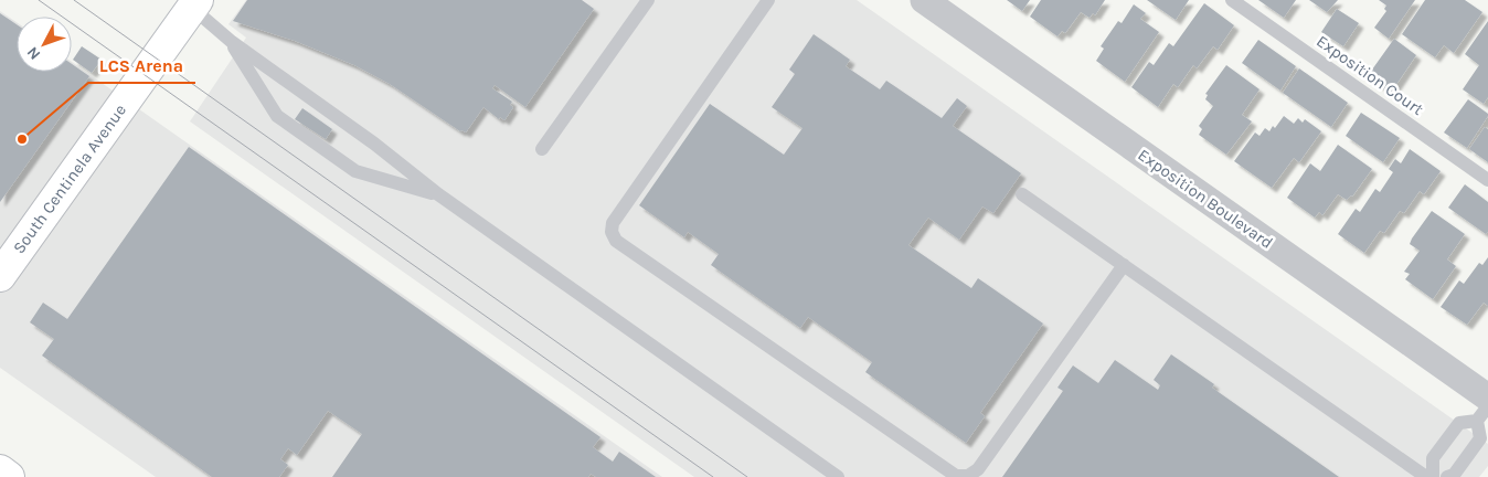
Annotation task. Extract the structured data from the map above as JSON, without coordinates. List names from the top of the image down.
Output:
{
  "streets": {
    "street": ["South Centinela Avenue", "Exposition Boulevard"],
    "lane": ["Exposition Court"]
  },
  "places": ["LCS Arena"],
  "north": "bottom left"
}
